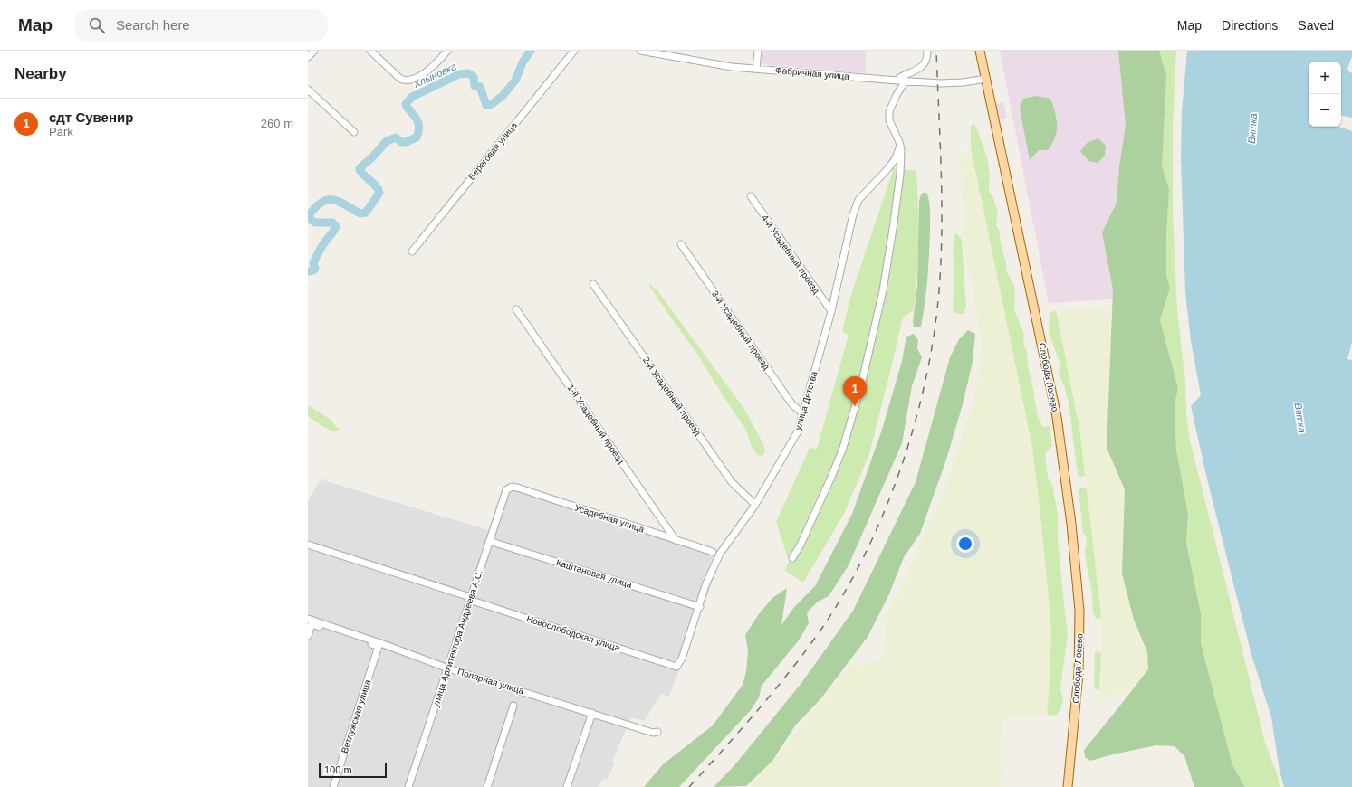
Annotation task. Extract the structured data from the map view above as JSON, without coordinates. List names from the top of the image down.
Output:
{
  "streets": {
    "main road": ["Слобода Лосево"],
    "street": [
      "Фабричная улица",
      "Береговая улица",
      "4-й Усадебный проезд",
      "3-й Усадебный проезд",
      "2-й Усадебный проезд",
      "улица Детства",
      "1-й Усадебный проезд",
      "Усадебная улица",
      "Каштановая улица",
      "Новослободская улица",
      "улица Архитектора Андреева А.С.",
      "Полярная улица",
      "Ветлужская улица"
    ]
  },
  "crossings": [
    ["Фабричная улица", "Слобода Лосево"],
    ["4-й Усадебный проезд", "улица Детства"],
    ["3-й Усадебный проезд", "улица Детства"],
    ["2-й Усадебный проезд", "улица Детства"],
    ["улица Детства", "Каштановая улица"],
    ["улица Детства", "Новослободская улица"],
    ["1-й Усадебный проезд", "Усадебная улица"],
    ["Усадебная улица", "улица Архитектора Андреева А.С."],
    ["Каштановая улица", "улица Архитектора Андреева А.С."],
    ["Новослободская улица", "улица Архитектора Андреева А.С."],
    ["улица Архитектора Андреева А.С.", "Полярная улица"],
    ["Полярная улица", "Ветлужская улица"]
  ],
  "water": ["Хлыновка", "Вятка"],
  "scale_bar": "100 m",
  "page": {
    "header": "Map",
    "search": "Search here",
    "nav": ["Map", "Directions", "Saved"],
    "heading": "Nearby",
    "map_buttons": ["+", "−"],
    "list": [
      {
        "mark": "1",
        "name": "сдт Сувенир",
        "note": "Park",
        "value": "260 m"
      }
    ],
    "pins": "1",
    "scale": "100 m"
  }
}
